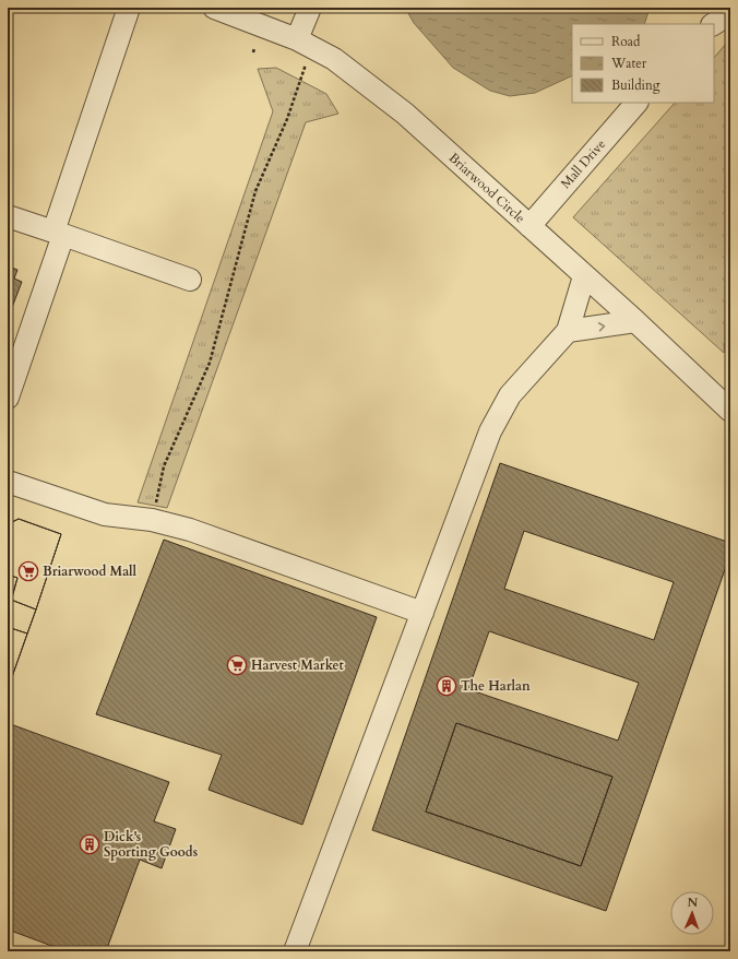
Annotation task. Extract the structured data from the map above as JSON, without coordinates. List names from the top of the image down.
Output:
{
  "streets": {
    "street": ["Mall Drive", "Briarwood Circle"]
  },
  "crossings": [
    ["Mall Drive", "Briarwood Circle"]
  ],
  "places": {
    "supermarket": ["Briarwood Mall", "Harvest Market"],
    "building": ["The Harlan", "Dick's Sporting Goods"]
  },
  "legend": ["Road", "Water", "Building"],
  "north": "top"
}
